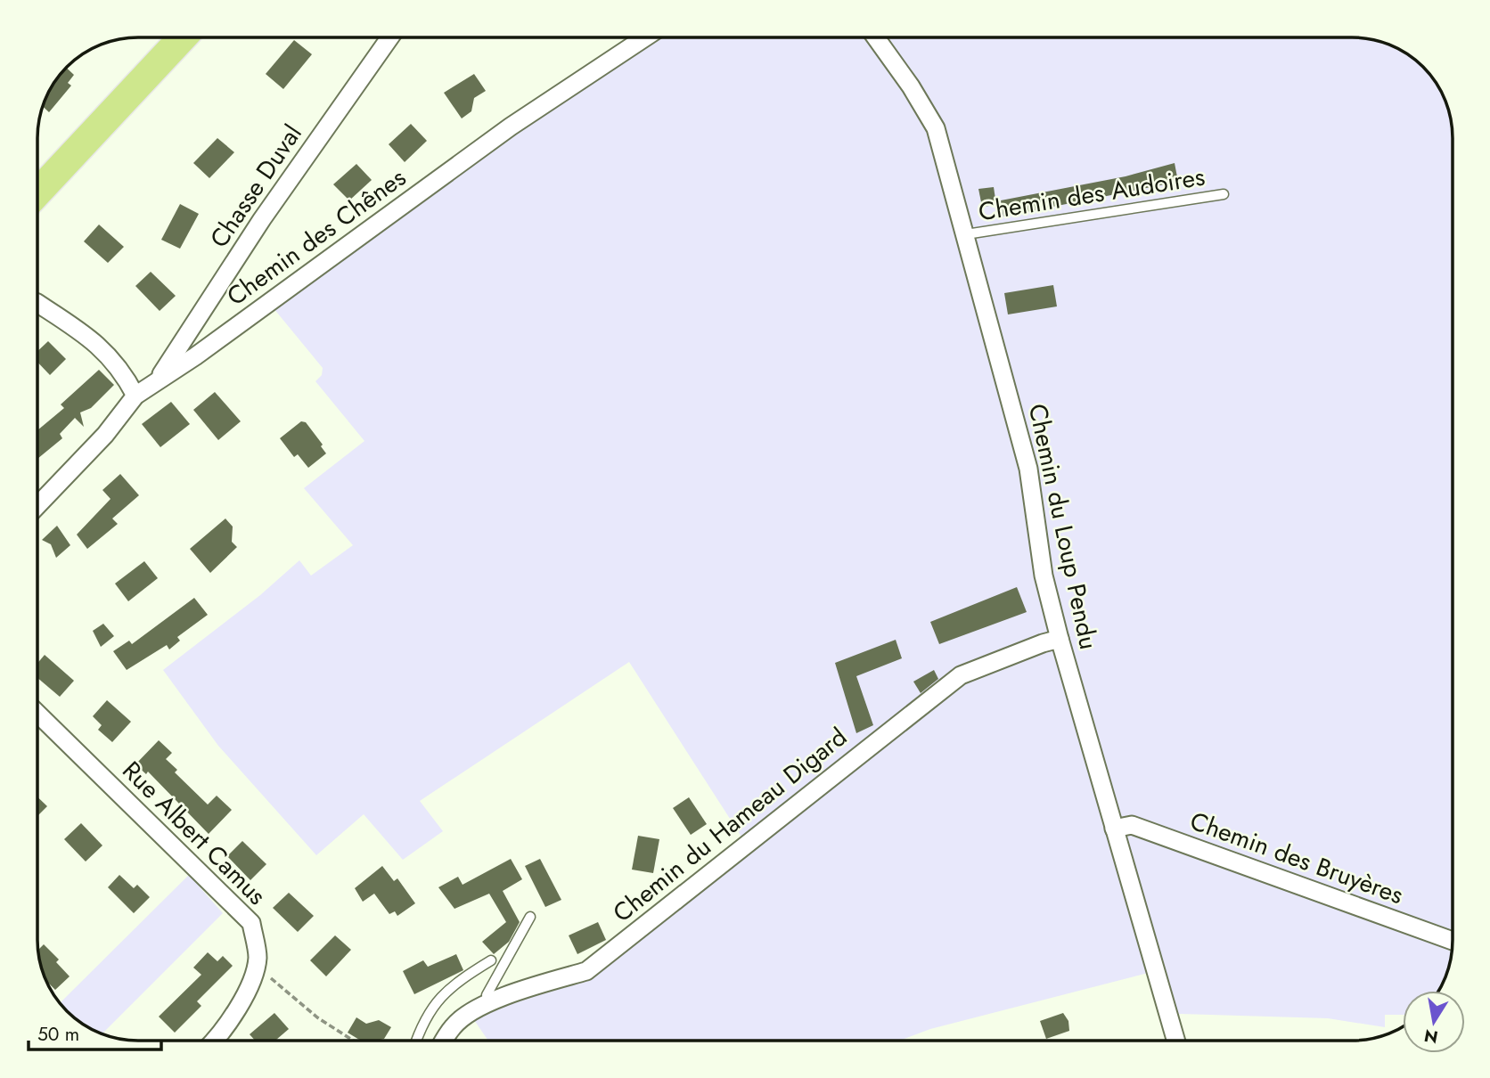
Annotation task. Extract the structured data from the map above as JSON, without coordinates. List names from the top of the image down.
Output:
{
  "streets": {
    "street": [
      "Chasse Duval",
      "Chemin des Chênes",
      "Chemin du Loup Pendu",
      "Chemin du Hameau Digard",
      "Rue Albert Camus",
      "Chemin des Bruyères"
    ],
    "lane": ["Chemin des Audoires"]
  },
  "crossings": [
    ["Chasse Duval", "Chemin des Chênes"],
    ["Chemin des Audoires", "Chemin du Loup Pendu"],
    ["Chemin du Loup Pendu", "Chemin du Hameau Digard"],
    ["Chemin du Loup Pendu", "Chemin des Bruyères"]
  ],
  "scale_bar": "50 m",
  "north": "bottom"
}
